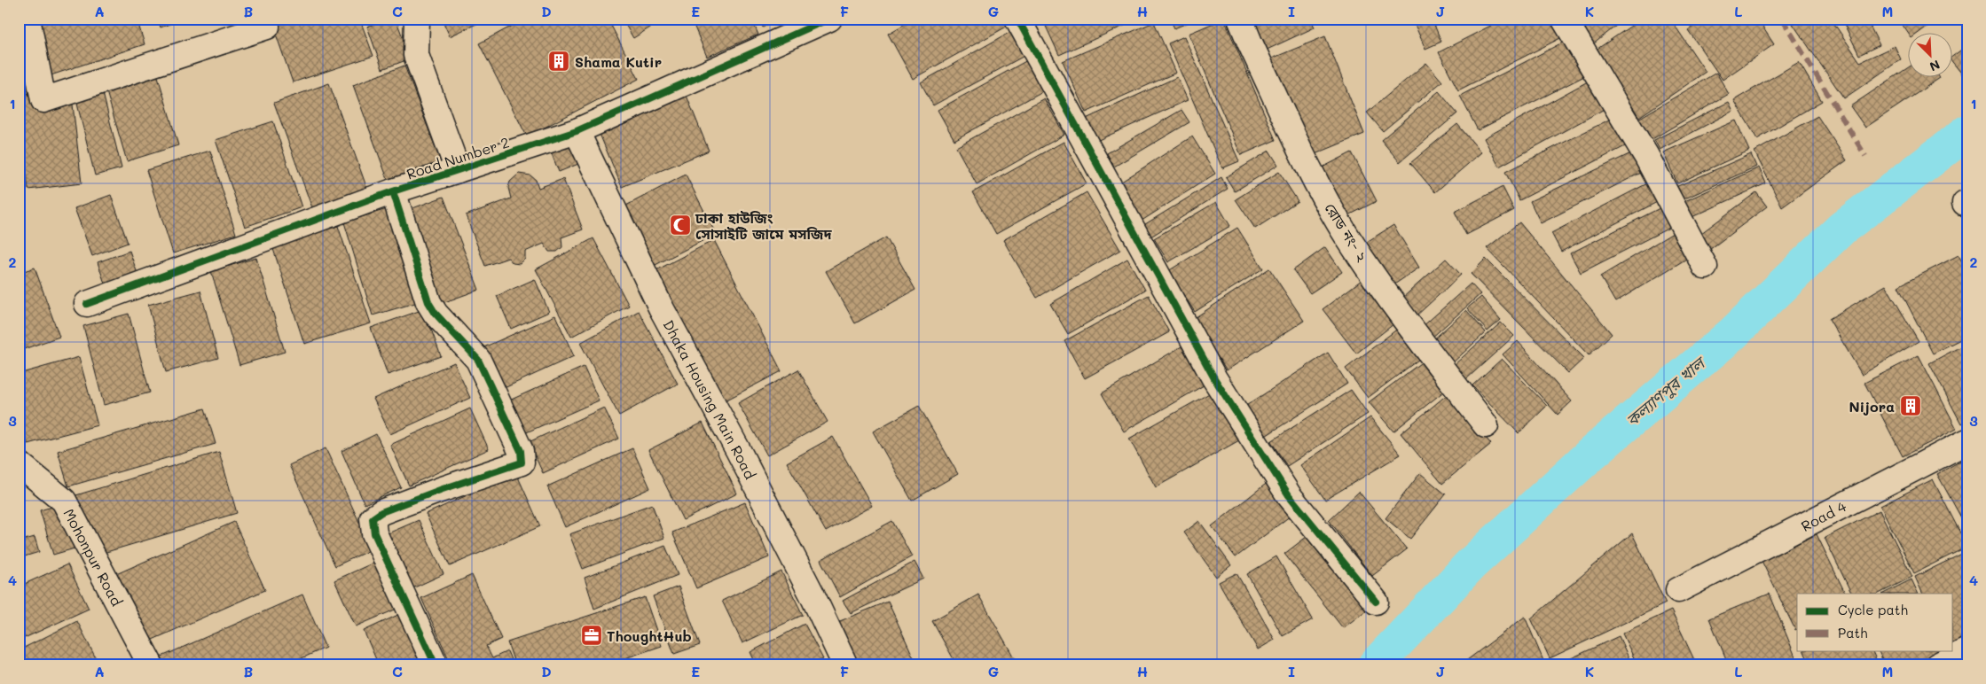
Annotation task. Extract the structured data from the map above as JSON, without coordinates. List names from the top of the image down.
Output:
{
  "streets": {
    "street": [
      "Road Number 2",
      "রোড নং- ২",
      "Dhaka Housing Main Road",
      "Road 4",
      "Mohonpur Road"
    ]
  },
  "crossings": [
    ["Road Number 2", "Dhaka Housing Main Road"]
  ],
  "water": ["কল্যাণপুর খাল"],
  "places": {
    "building": ["Shama Kutir", "Nijora"],
    "mosque": ["ঢাকা হাউজিং সোসাইটি জামে মসজিদ"],
    "office": ["ThoughtHub"]
  },
  "legend": ["Cycle path", "Path"],
  "north": "bottom right",
  "grid": {
    "columns": [
      "A",
      "B",
      "C",
      "D",
      "E",
      "F",
      "G",
      "H",
      "I",
      "J",
      "K",
      "L",
      "M"
    ],
    "rows": [
      "1",
      "2",
      "3",
      "4"
    ]
  }
}
